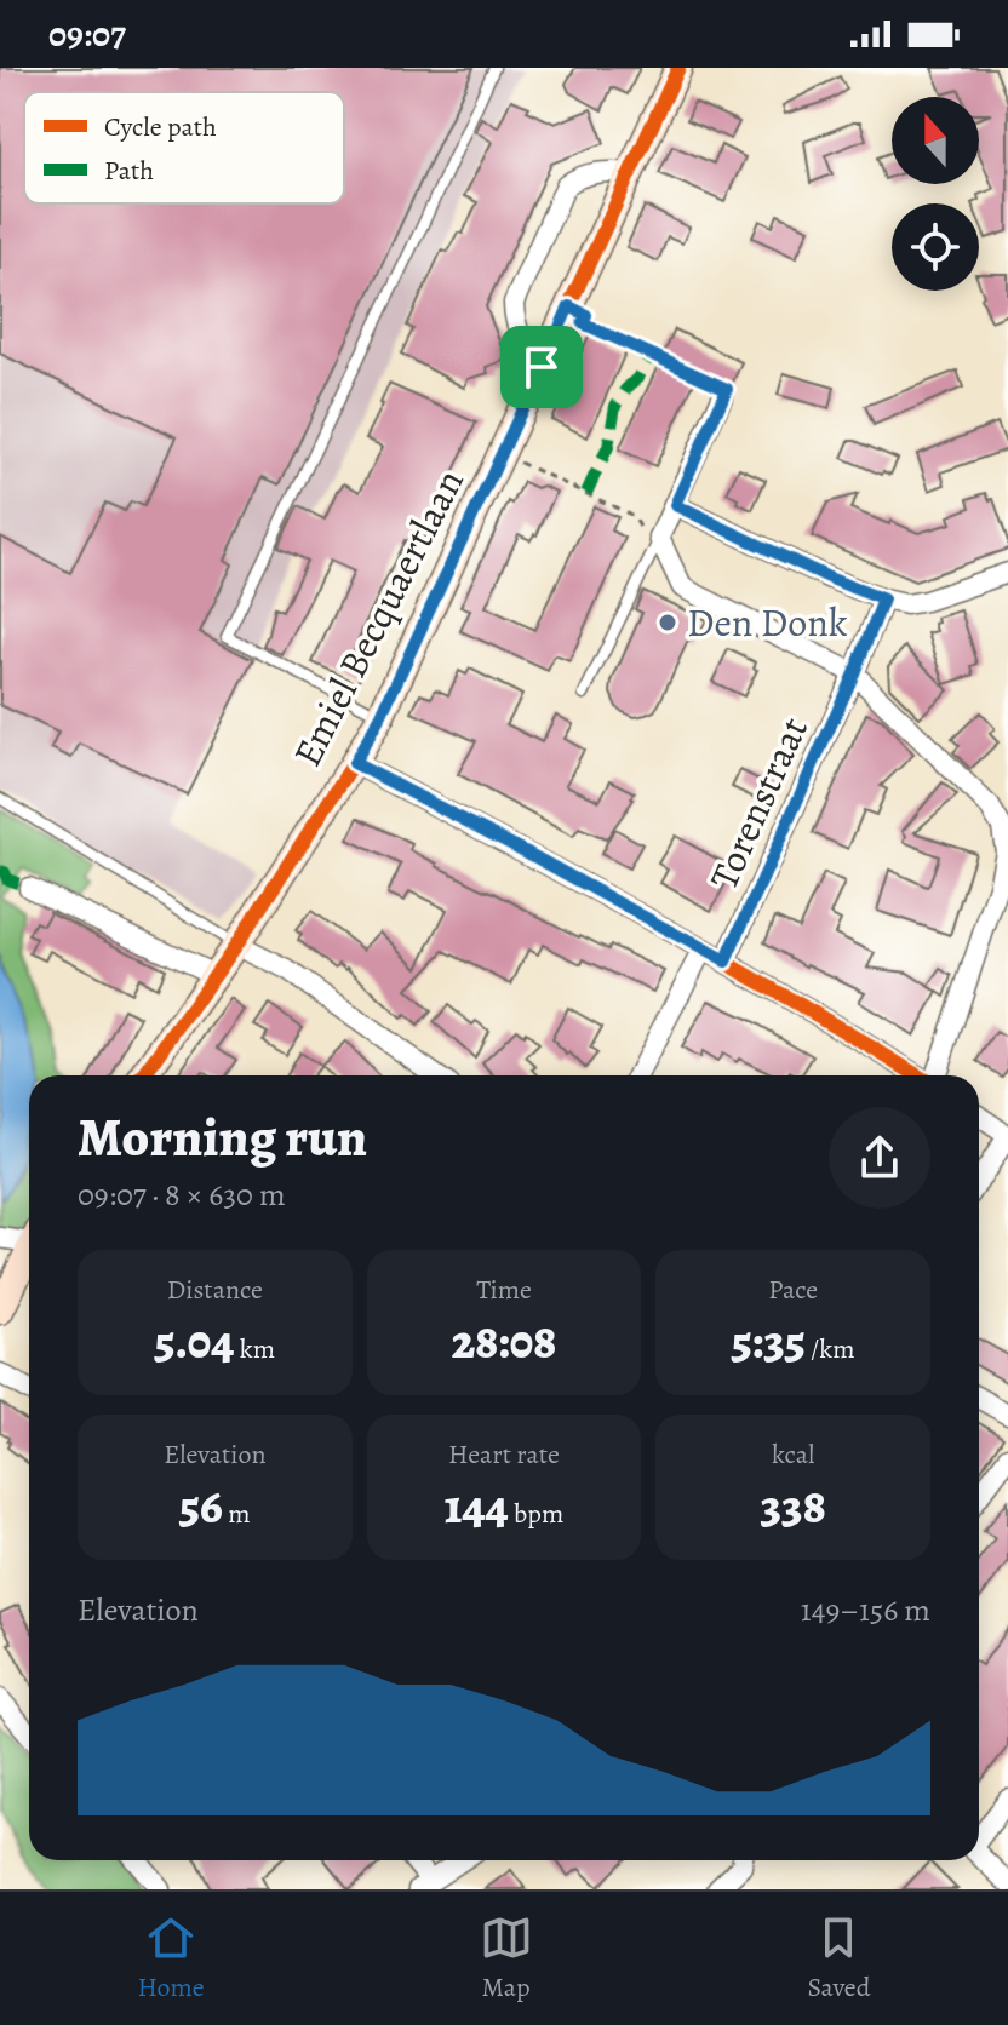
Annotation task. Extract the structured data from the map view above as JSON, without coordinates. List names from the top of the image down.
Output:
{
  "streets": {
    "street": ["Emiel Becquaertlaan", "Torenstraat"]
  },
  "places": ["Den Donk"],
  "legend": ["Cycle path", "Path"],
  "north": "top",
  "page": {
    "status": "09:07",
    "heading": ["Morning run", "09:07 · 8 × 630 m"],
    "stats": [
      ["Distance", "5.04 km"],
      ["Time", "28:08"],
      ["Pace", "5:35 /km"],
      ["Elevation", "56 m"],
      ["Heart rate", "144 bpm"],
      ["kcal", "338"]
    ],
    "chart": ["Elevation", "149–156 m"],
    "tabs": ["Home", "Map", "Saved"]
  }
}
